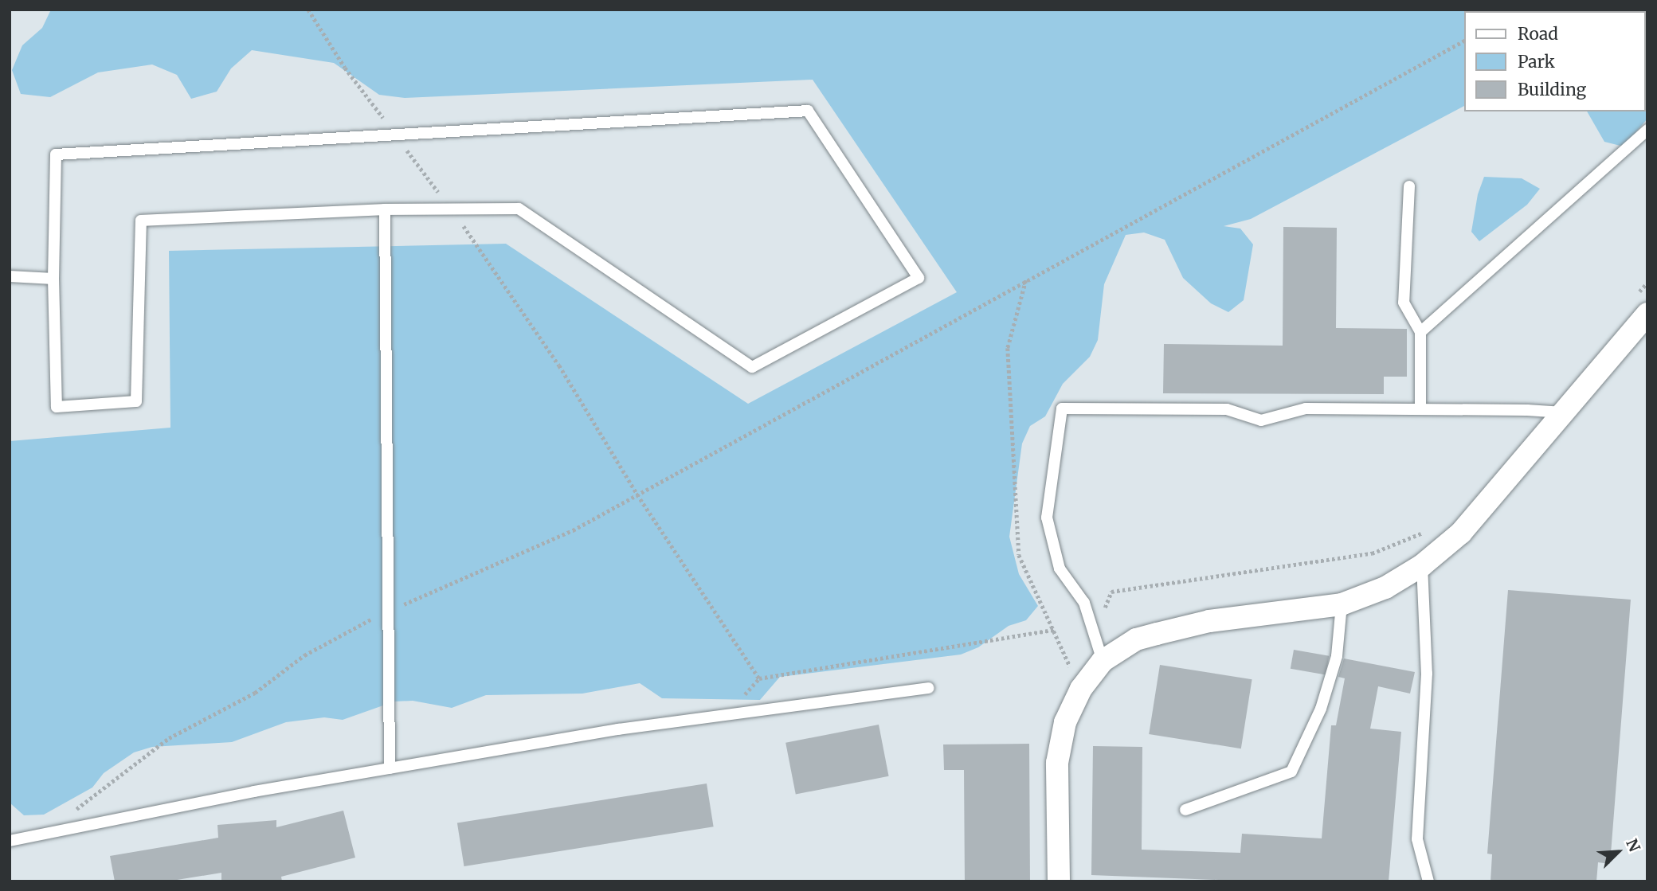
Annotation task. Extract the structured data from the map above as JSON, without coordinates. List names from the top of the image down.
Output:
{
  "legend": ["Road", "Park", "Building"],
  "north": "top right"
}
